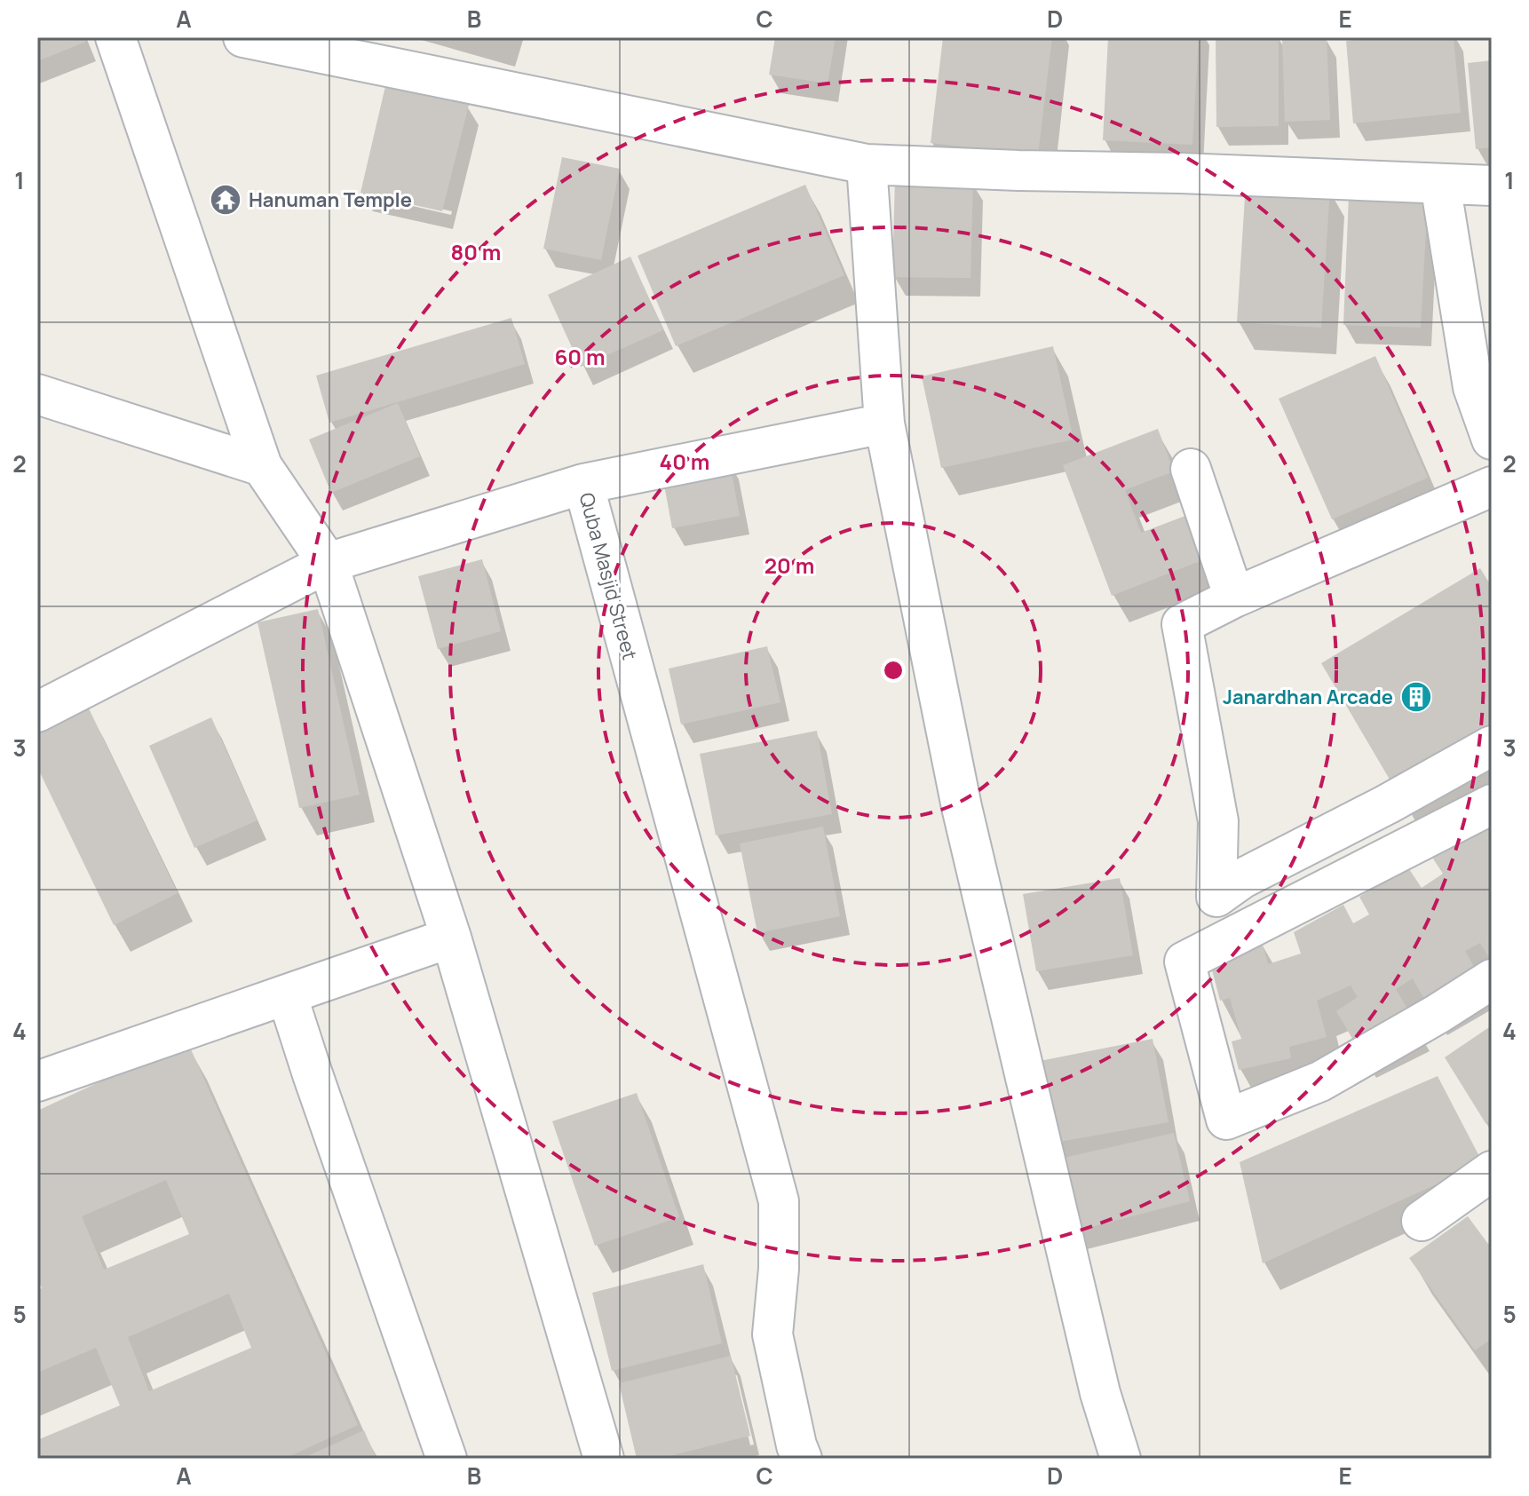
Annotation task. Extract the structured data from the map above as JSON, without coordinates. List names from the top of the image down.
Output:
{
  "streets": {
    "street": ["Quba Masjid Street"]
  },
  "places": {
    "temple": ["Hanuman Temple"],
    "building": ["Janardhan Arcade"]
  },
  "grid": {
    "columns": [
      "A",
      "B",
      "C",
      "D",
      "E"
    ],
    "rows": [
      "1",
      "2",
      "3",
      "4",
      "5"
    ]
  },
  "rings": [
    "80 m",
    "60 m",
    "40 m",
    "20 m"
  ]
}
